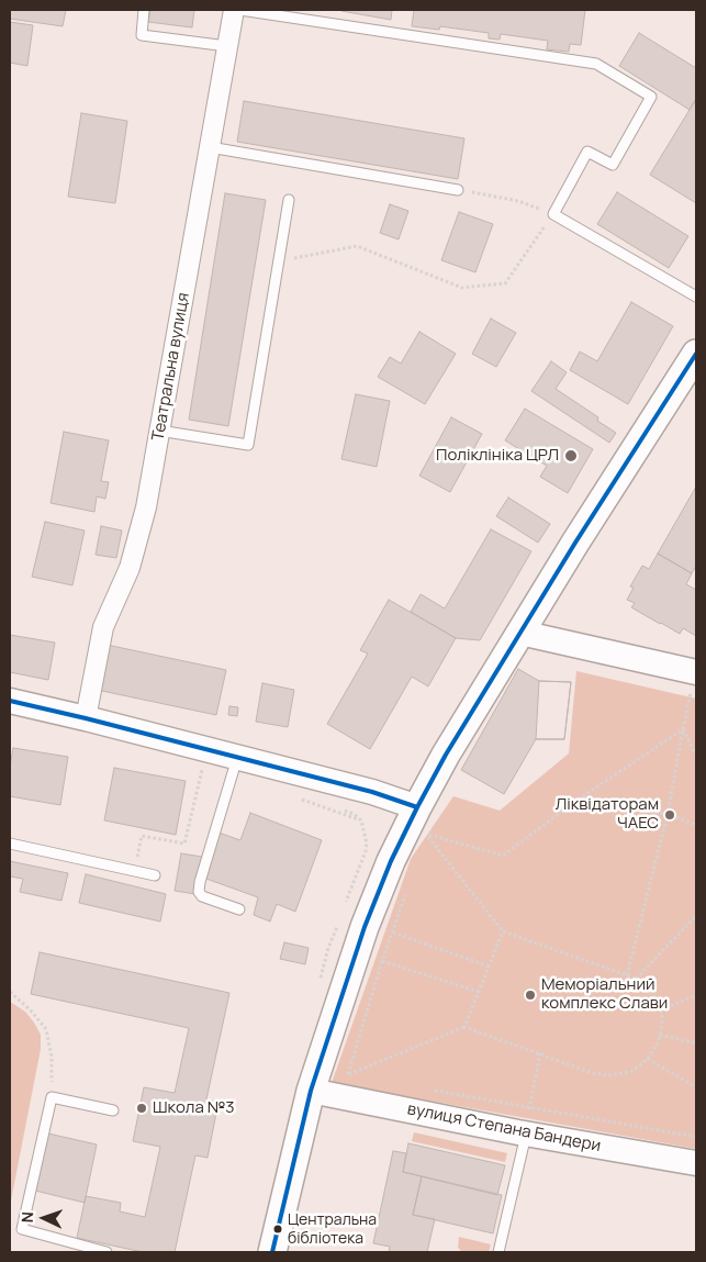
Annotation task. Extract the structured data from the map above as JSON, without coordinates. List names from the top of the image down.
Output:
{
  "streets": {
    "street": ["Театральна вулиця", "вулиця Степана Бандери"]
  },
  "places": [
    "Поліклініка ЦРЛ",
    "Ліквідаторам ЧАЕС",
    "Меморіальний комплекс Слави",
    "Школа №3",
    "Центральна бібліотека"
  ],
  "north": "left"
}
